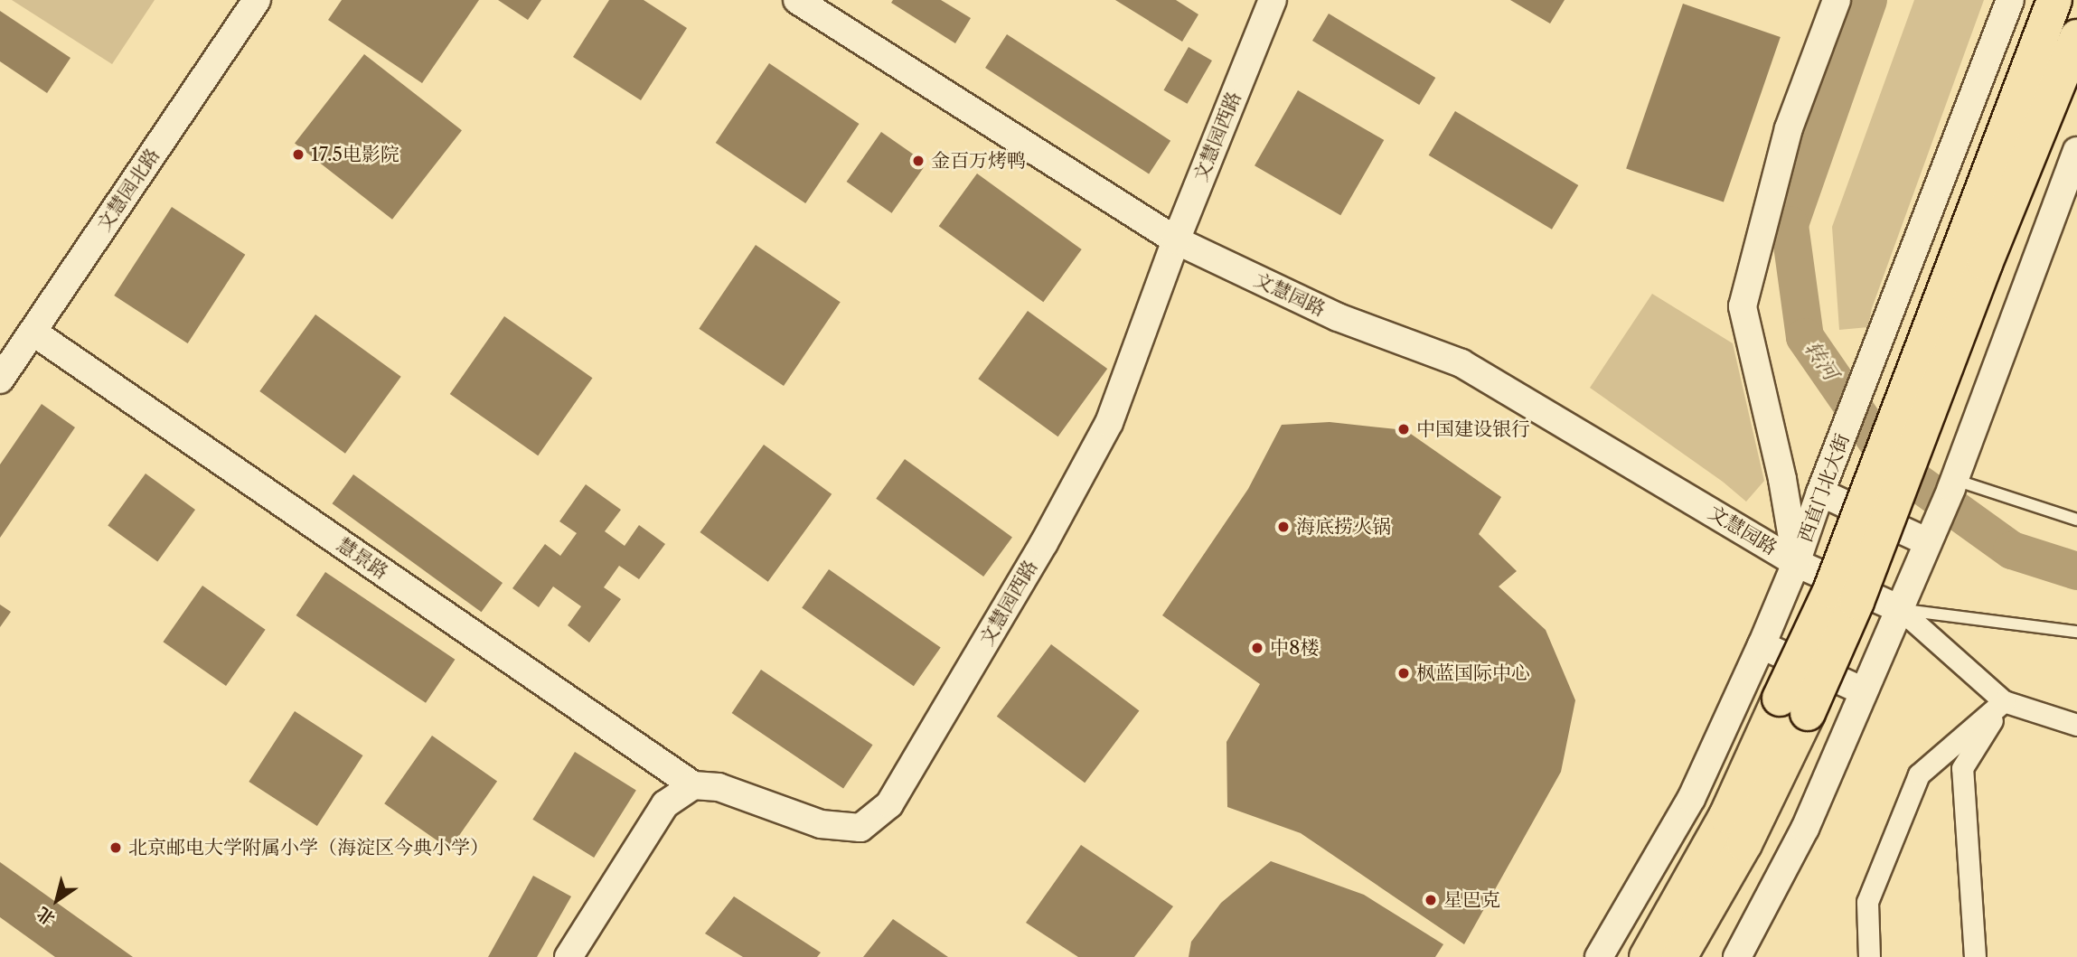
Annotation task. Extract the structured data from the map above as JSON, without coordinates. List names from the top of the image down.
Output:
{
  "streets": {
    "street": [
      "文慧园西路",
      "文慧园北路",
      "文慧园路",
      "西直门北大街",
      "慧景路"
    ]
  },
  "crossings": [
    ["文慧园西路", "文慧园路"],
    ["文慧园西路", "慧景路"],
    ["文慧园北路", "慧景路"],
    ["文慧园路", "西直门北大街"]
  ],
  "water": ["转河"],
  "places": [
    "17.5电影院",
    "金百万烤鸭",
    "中国建设银行",
    "海底捞火锅",
    "中8楼",
    "枫蓝国际中心",
    "北京邮电大学附属小学（海淀区今典小学）",
    "星巴克"
  ],
  "north": "bottom left"
}
